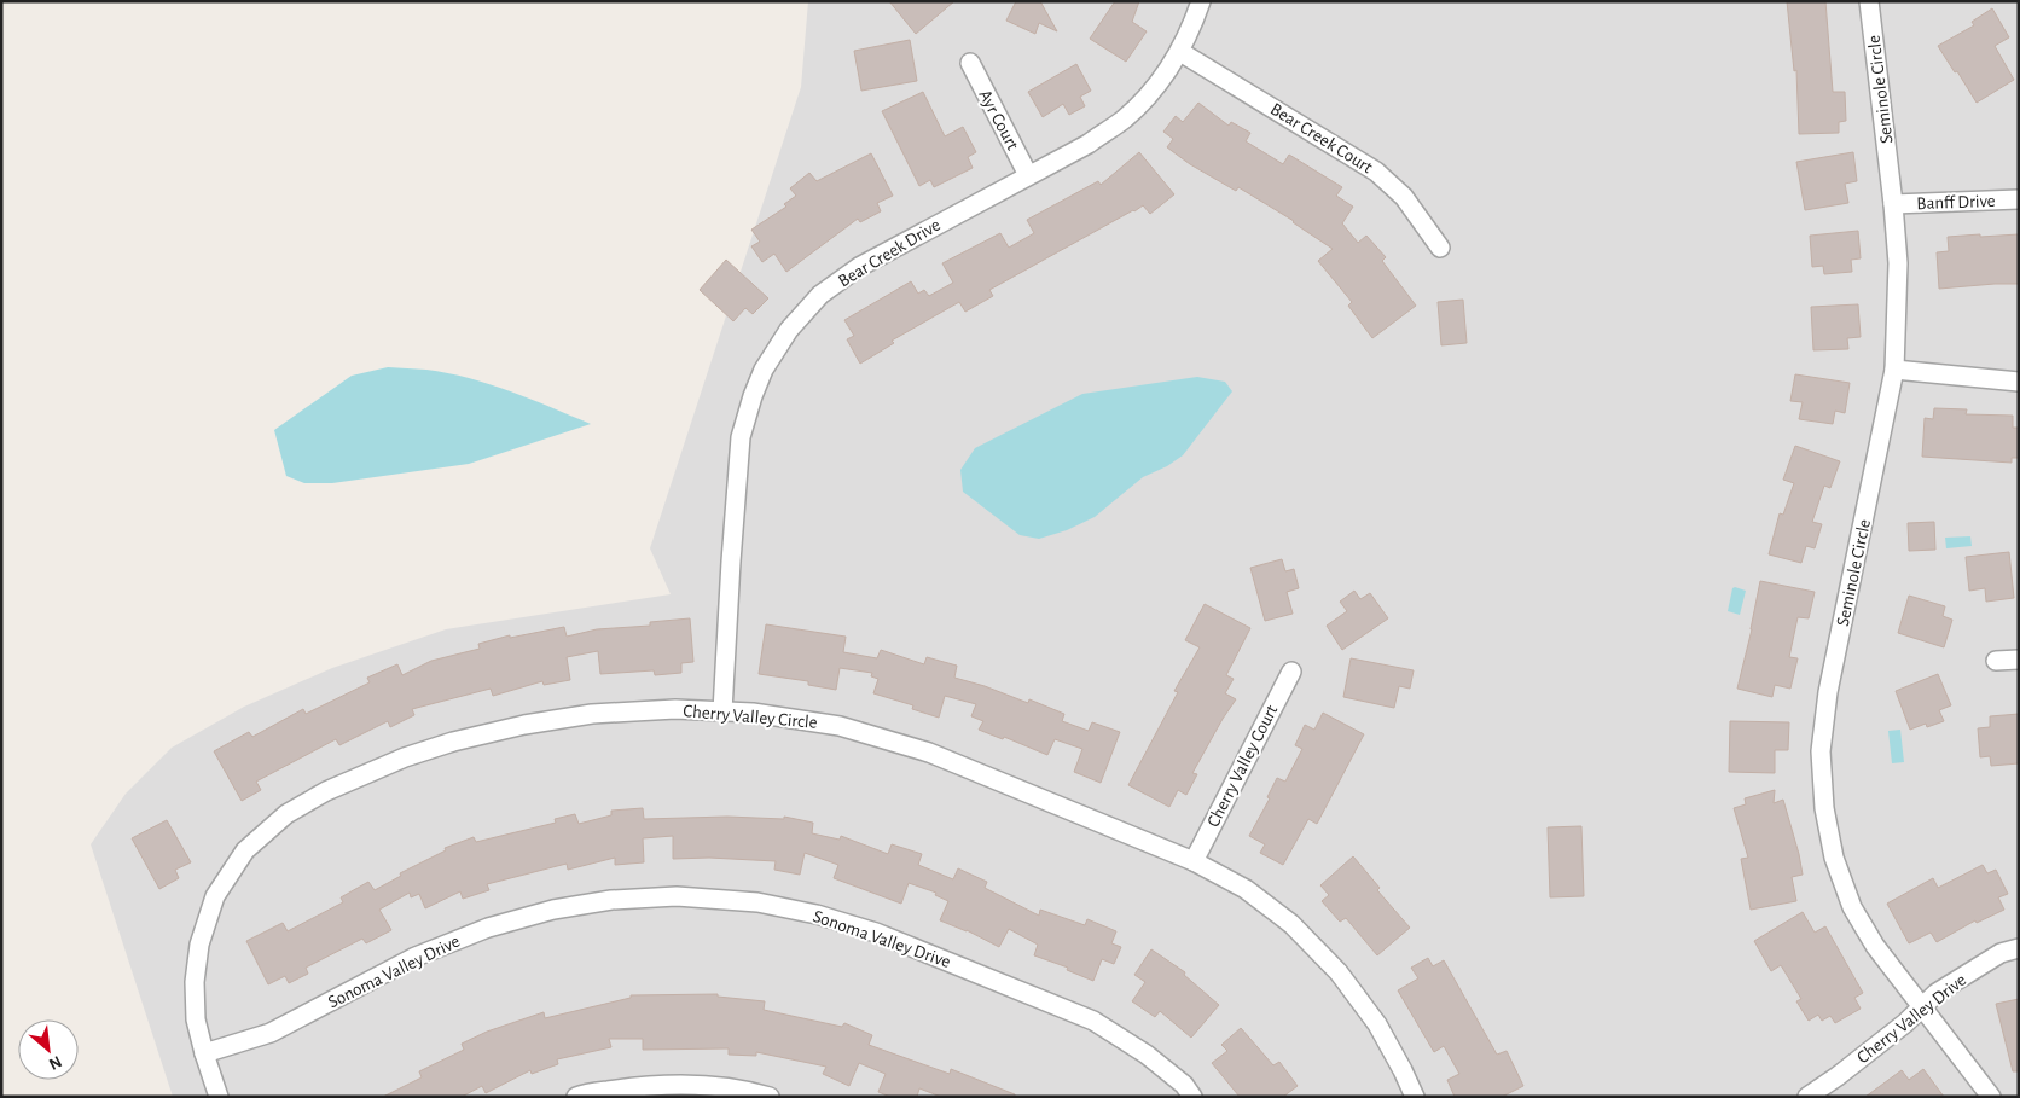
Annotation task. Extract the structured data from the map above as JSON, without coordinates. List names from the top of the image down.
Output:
{
  "streets": {
    "street": [
      "Seminole Circle",
      "Ayr Court",
      "Bear Creek Court",
      "Banff Drive",
      "Bear Creek Drive",
      "Cherry Valley Circle",
      "Cherry Valley Court",
      "Sonoma Valley Drive",
      "Cherry Valley Drive"
    ]
  },
  "crossings": [
    ["Seminole Circle", "Banff Drive"],
    ["Seminole Circle", "Cherry Valley Drive"],
    ["Ayr Court", "Bear Creek Drive"],
    ["Bear Creek Court", "Bear Creek Drive"],
    ["Bear Creek Drive", "Cherry Valley Circle"],
    ["Cherry Valley Circle", "Cherry Valley Court"],
    ["Cherry Valley Circle", "Sonoma Valley Drive"]
  ],
  "north": "bottom right"
}
